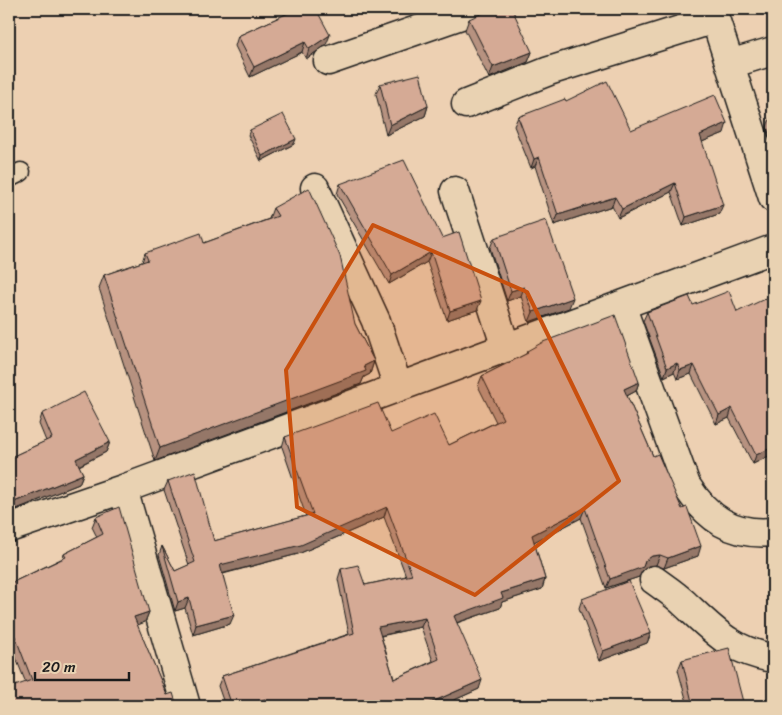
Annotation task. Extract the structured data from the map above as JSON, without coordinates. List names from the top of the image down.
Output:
{
  "scale_bar": "20 m"
}
